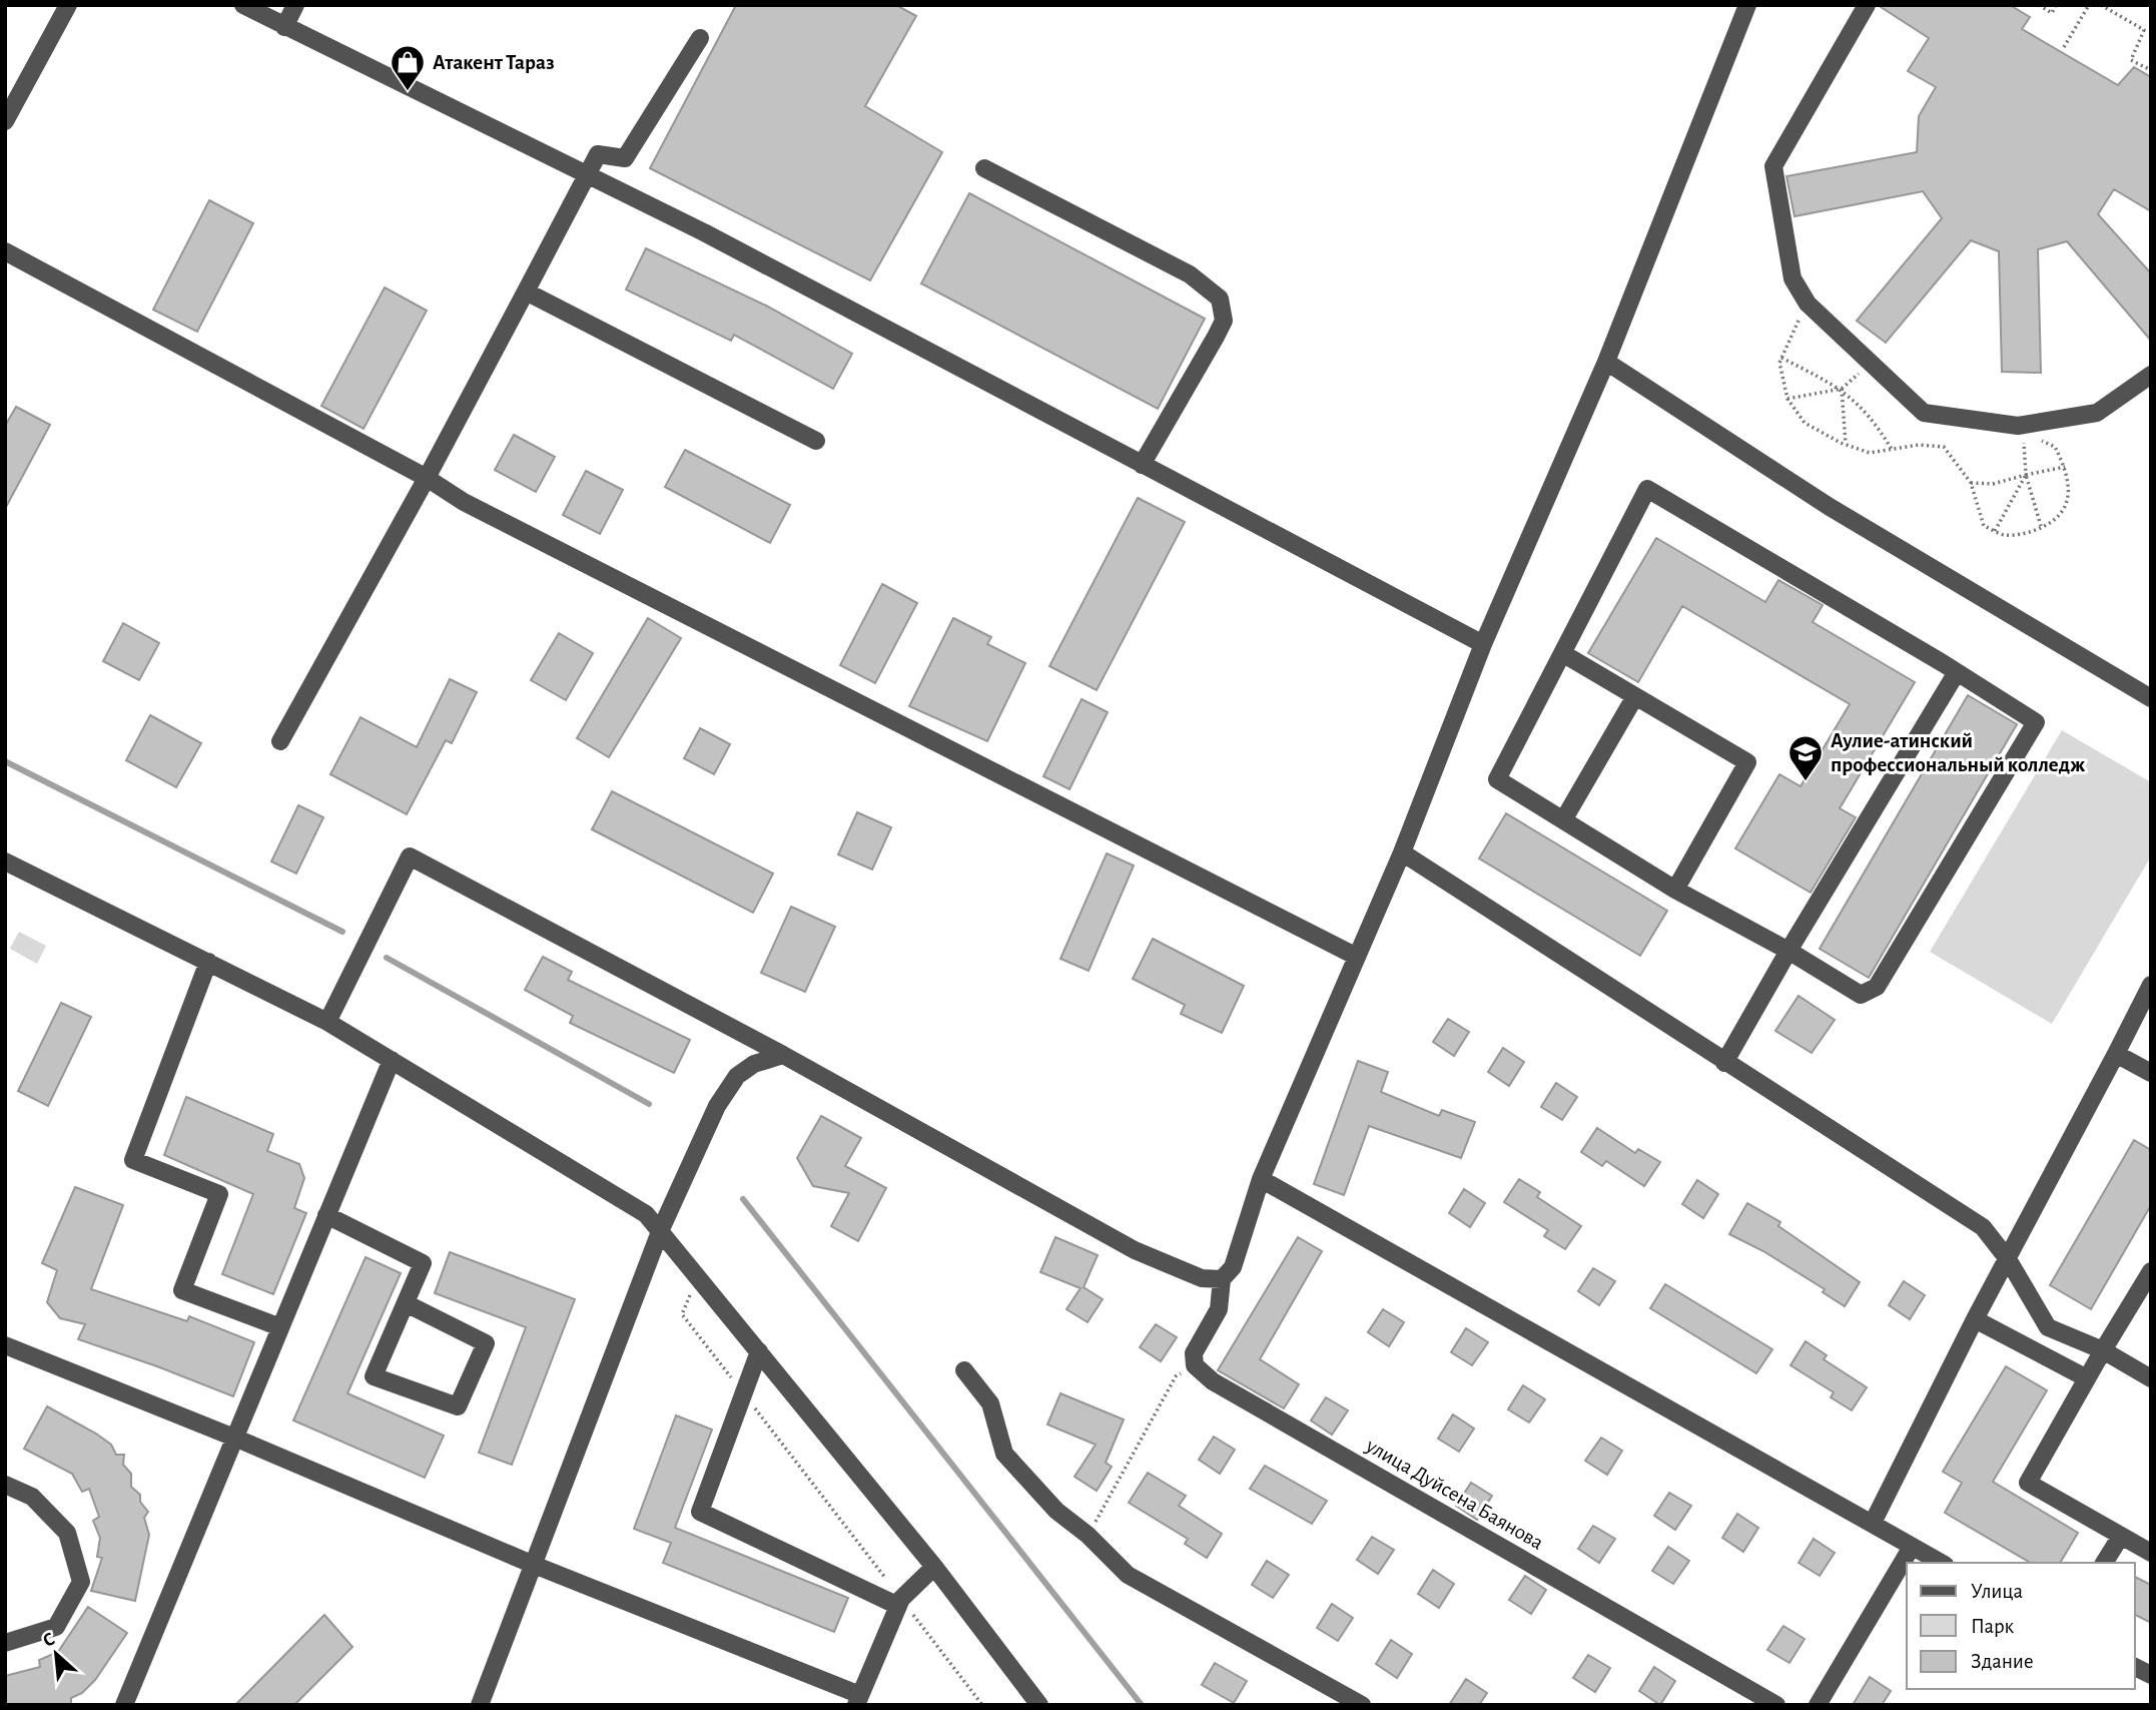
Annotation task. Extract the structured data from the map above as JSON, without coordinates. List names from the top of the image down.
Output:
{
  "streets": {
    "street": ["улица Дуйсена Баянова"]
  },
  "places": {
    "shop": ["Атакент Тараз"],
    "school or university": ["Аулие-атинский профессиональный колледж"]
  },
  "legend": ["Улица", "Парк", "Здание"],
  "north": "top left"
}
